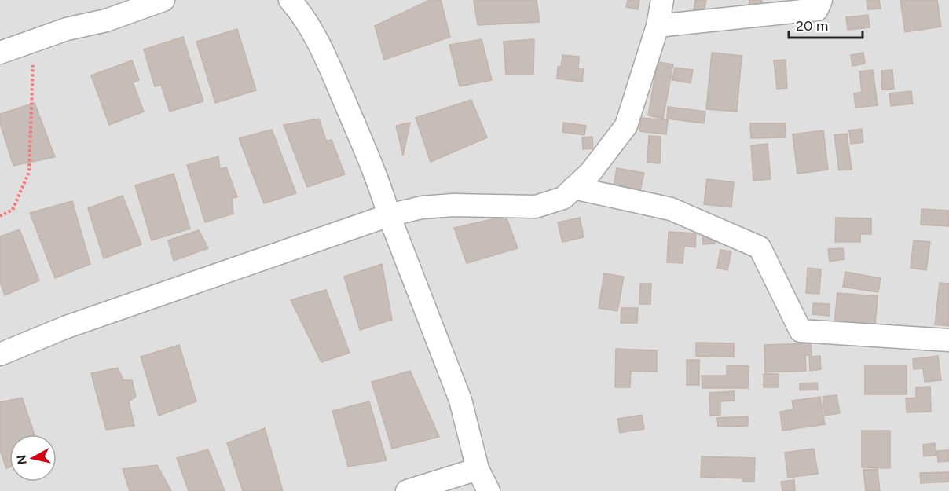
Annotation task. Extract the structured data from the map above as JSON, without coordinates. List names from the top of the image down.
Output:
{
  "scale_bar": "20 m",
  "north": "left"
}
